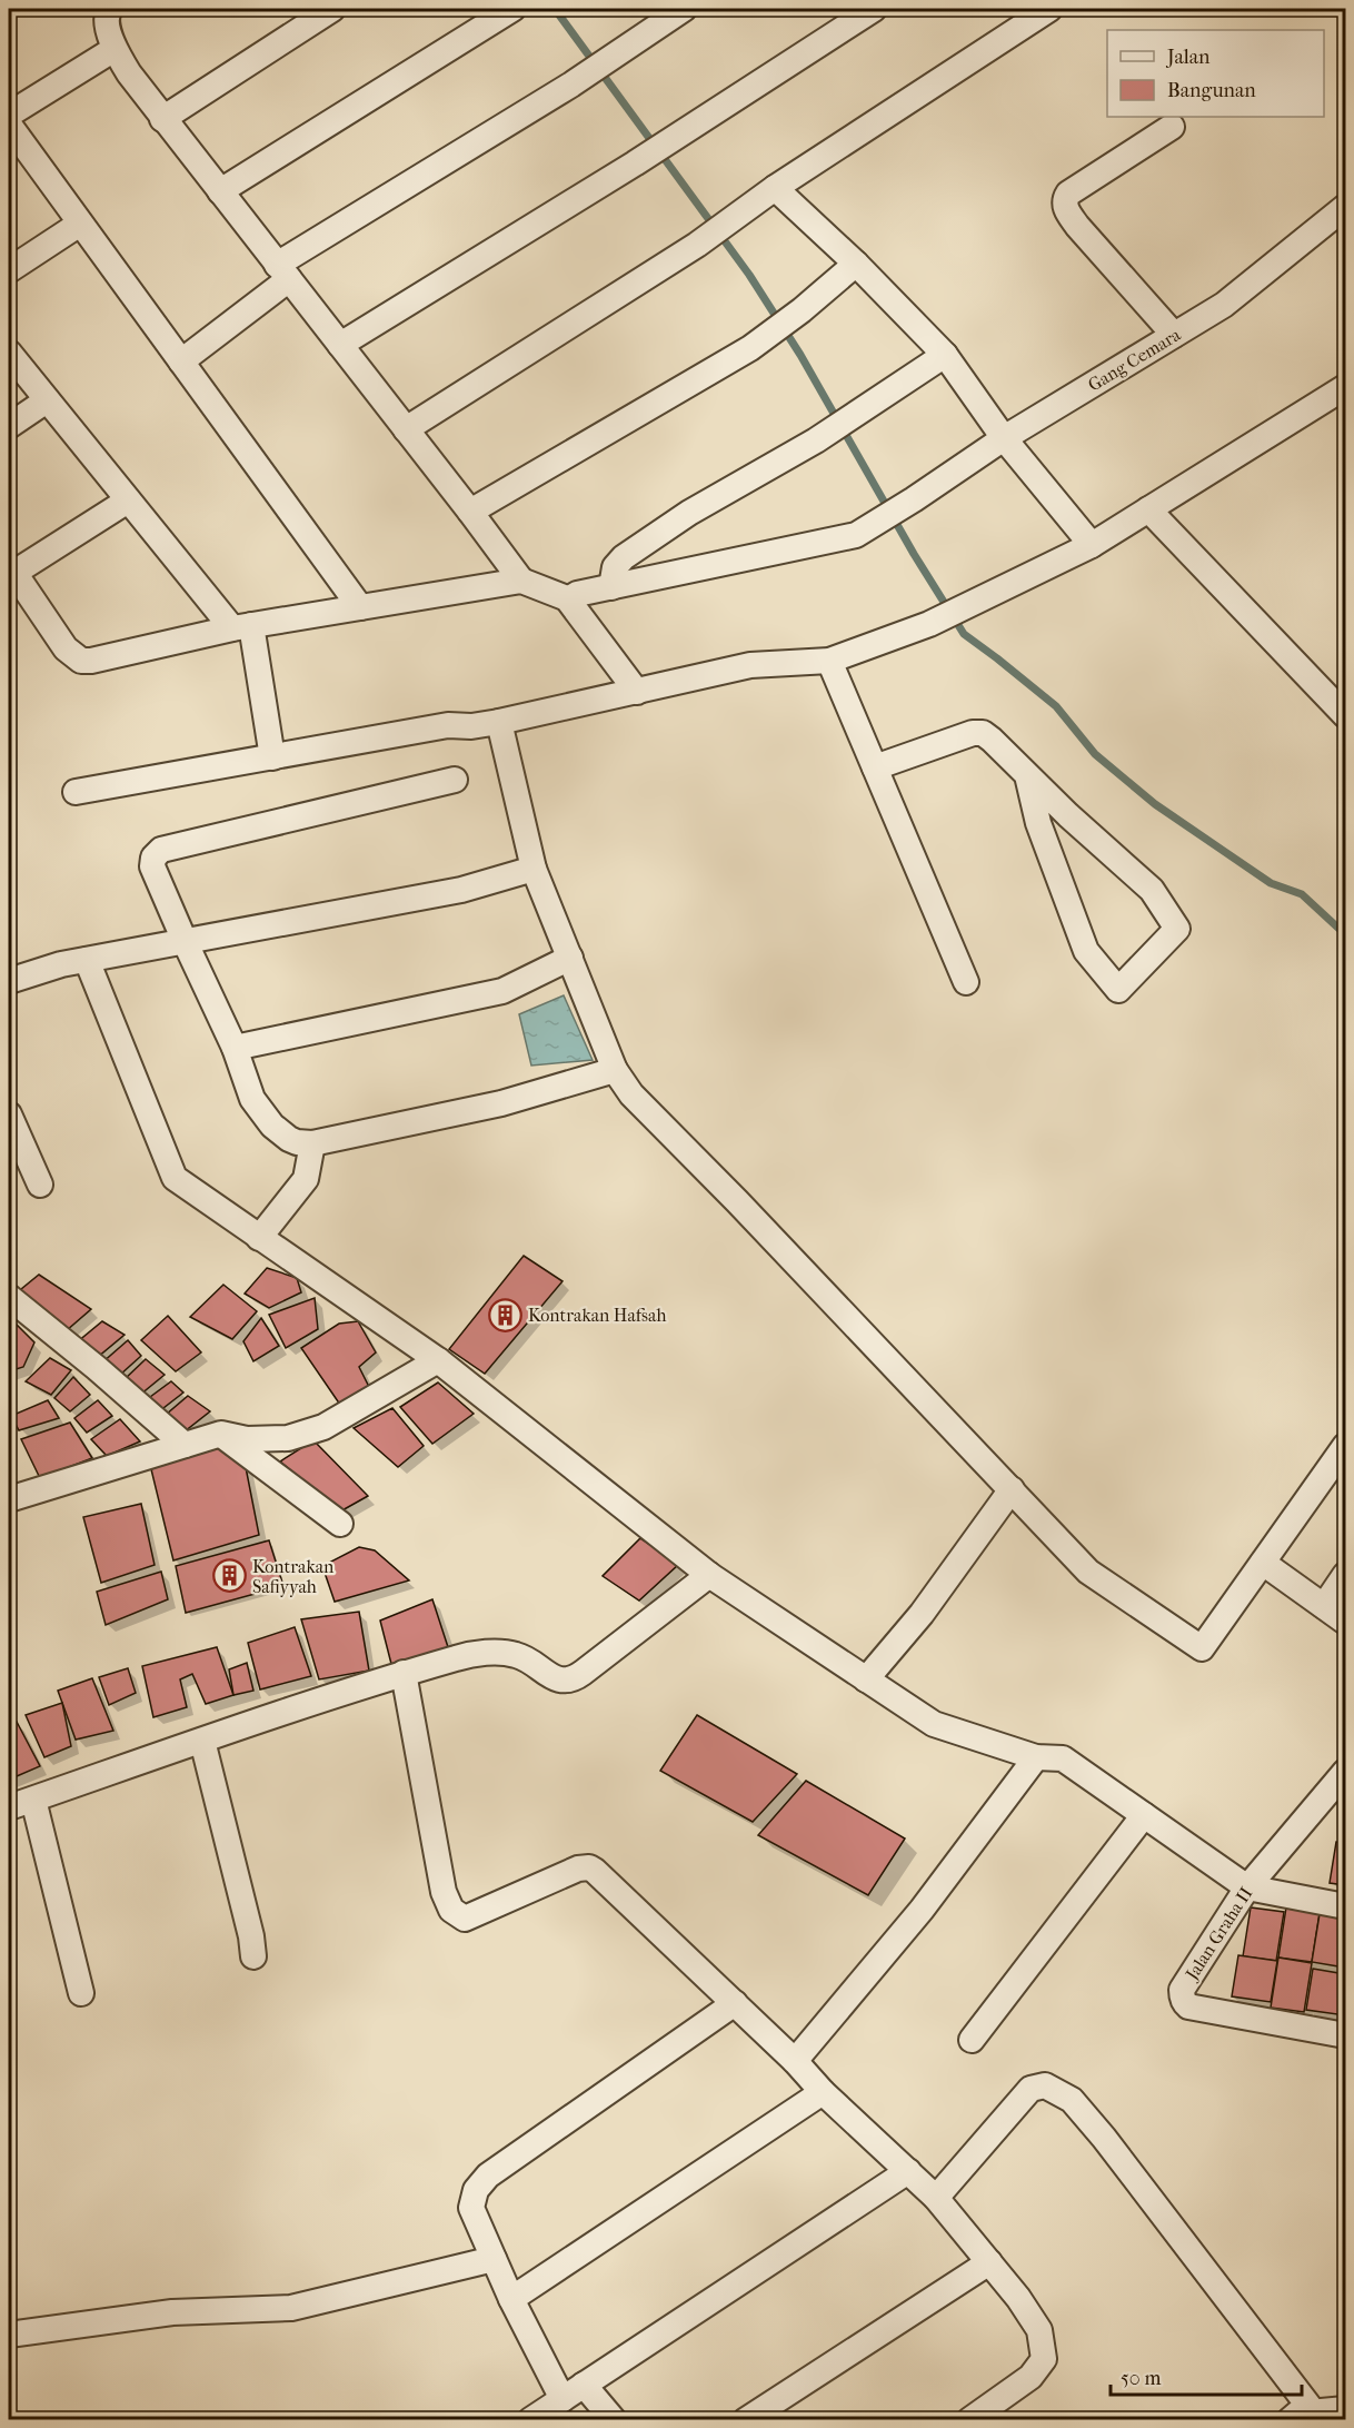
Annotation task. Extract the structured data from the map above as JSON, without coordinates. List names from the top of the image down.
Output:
{
  "streets": {
    "street": ["Gang Cemara", "Jalan Graha II"]
  },
  "places": {
    "building": ["Kontrakan Hafsah", "Kontrakan Safiyyah"]
  },
  "legend": ["Jalan", "Bangunan"],
  "scale_bar": "50 m"
}
